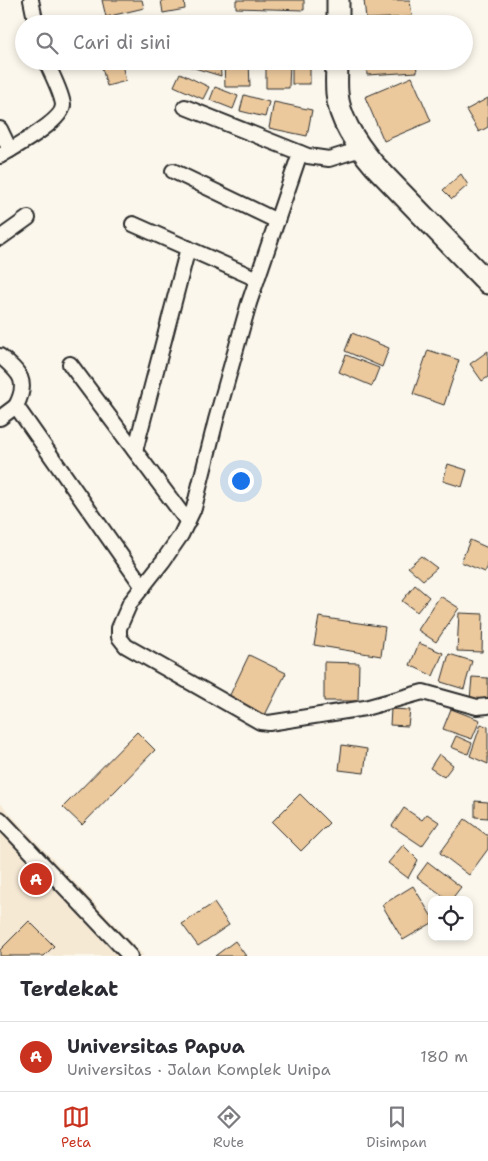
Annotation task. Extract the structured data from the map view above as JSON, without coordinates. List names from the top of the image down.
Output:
{
  "page": {
    "search": "Cari di sini",
    "pins": "A",
    "heading": "Terdekat",
    "list": [
      {
        "mark": "A",
        "name": "Universitas Papua",
        "note": "Universitas · Jalan Komplek Unipa",
        "value": "180 m"
      }
    ],
    "nav": ["Peta", "Rute", "Disimpan"]
  }
}
